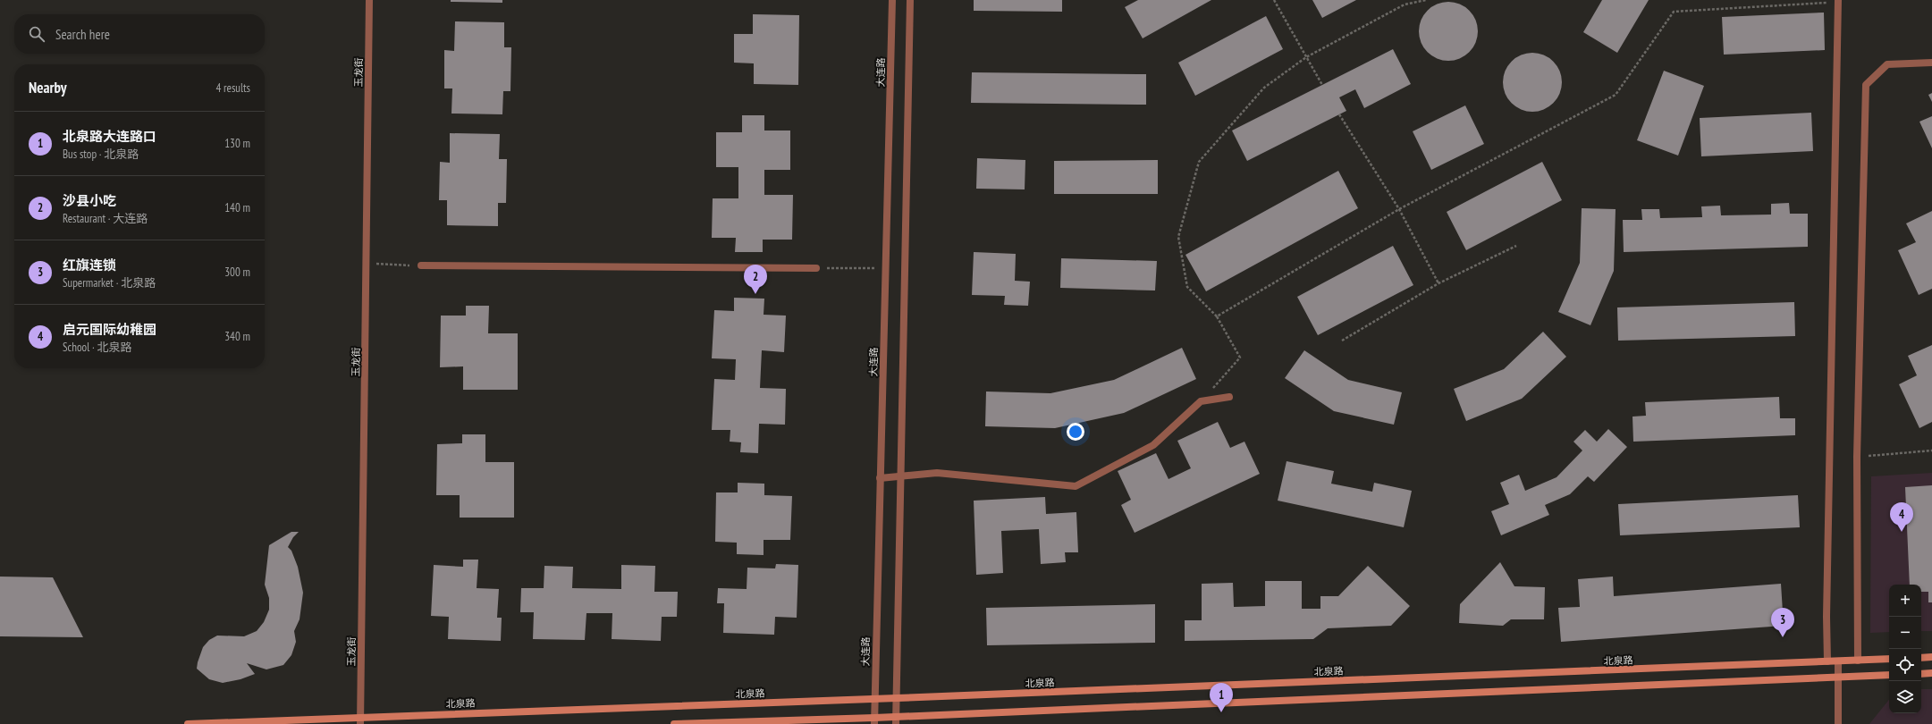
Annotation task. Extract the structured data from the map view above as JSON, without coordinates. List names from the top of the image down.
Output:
{
  "streets": {
    "main road": ["北泉路"],
    "street": ["玉龙街", "大连路"]
  },
  "crossings": [
    ["玉龙街", "北泉路"],
    ["大连路", "北泉路"]
  ],
  "page": {
    "search": "Search here",
    "heading": ["Nearby", "4 results"],
    "list": [
      {
        "mark": "1",
        "name": "北泉路大连路口",
        "note": "Bus stop · 北泉路",
        "value": "130 m"
      },
      {
        "mark": "2",
        "name": "沙县小吃",
        "note": "Restaurant · 大连路",
        "value": "140 m"
      },
      {
        "mark": "3",
        "name": "红旗连锁",
        "note": "Supermarket · 北泉路",
        "value": "300 m"
      },
      {
        "mark": "4",
        "name": "启元国际幼稚园",
        "note": "School · 北泉路",
        "value": "340 m"
      }
    ],
    "pins": [
      "2",
      "4",
      "3",
      "1"
    ],
    "map_buttons": ["+", "−"]
  }
}
